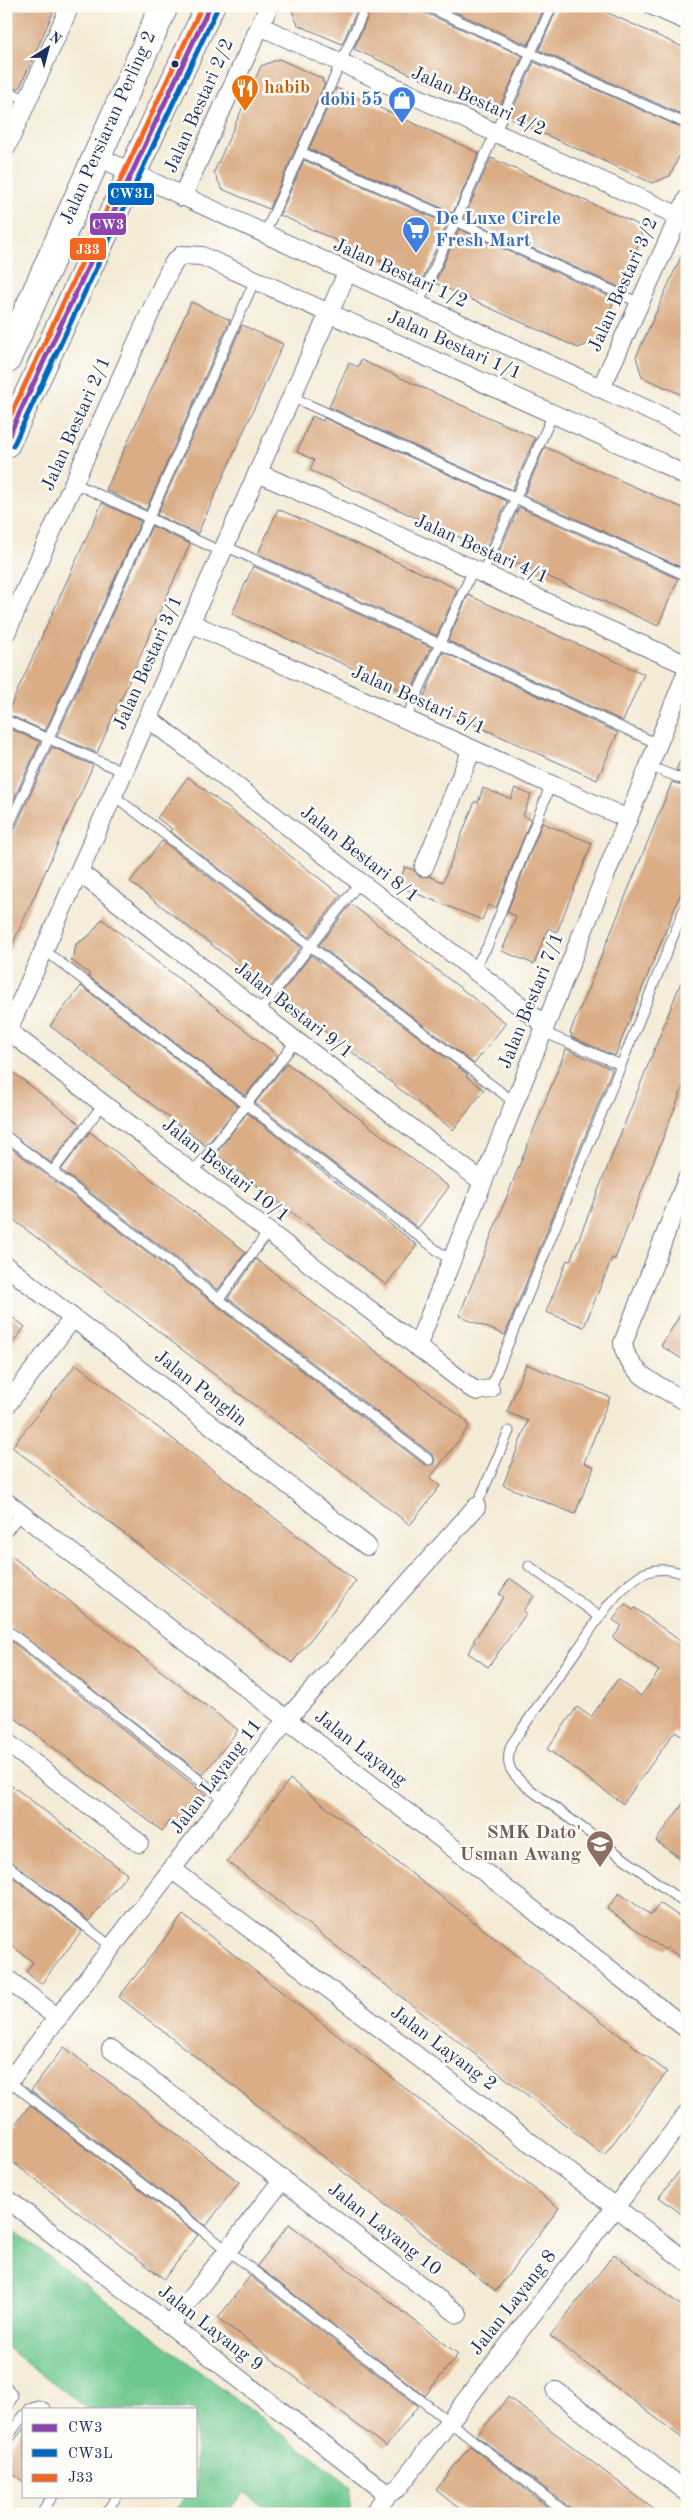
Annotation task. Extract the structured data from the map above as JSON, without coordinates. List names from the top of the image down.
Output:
{
  "streets": {
    "main road": ["Jalan Persiaran Perling 2"],
    "street": [
      "Jalan Bestari 4/2",
      "Jalan Bestari 2/2",
      "Jalan Bestari 1/2",
      "Jalan Bestari 3/2",
      "Jalan Bestari 1/1",
      "Jalan Bestari 2/1",
      "Jalan Bestari 4/1",
      "Jalan Bestari 3/1",
      "Jalan Bestari 5/1",
      "Jalan Bestari 8/1",
      "Jalan Bestari 7/1",
      "Jalan Bestari 9/1",
      "Jalan Bestari 10/1",
      "Jalan Penglin",
      "Jalan Layang",
      "Jalan Layang 11",
      "Jalan Layang 2",
      "Jalan Layang 10",
      "Jalan Layang 8",
      "Jalan Layang 9"
    ]
  },
  "crossings": [
    ["Jalan Bestari 4/2", "Jalan Bestari 2/2"],
    ["Jalan Bestari 4/2", "Jalan Bestari 3/2"],
    ["Jalan Bestari 2/2", "Jalan Bestari 1/2"],
    ["Jalan Bestari 1/2", "Jalan Bestari 3/2"],
    ["Jalan Bestari 1/2", "Jalan Bestari 3/1"],
    ["Jalan Bestari 1/1", "Jalan Bestari 2/1"],
    ["Jalan Bestari 1/1", "Jalan Bestari 3/1"],
    ["Jalan Bestari 4/1", "Jalan Bestari 3/1"],
    ["Jalan Bestari 3/1", "Jalan Bestari 5/1"],
    ["Jalan Bestari 3/1", "Jalan Bestari 8/1"],
    ["Jalan Bestari 3/1", "Jalan Bestari 9/1"],
    ["Jalan Bestari 3/1", "Jalan Bestari 10/1"],
    ["Jalan Bestari 5/1", "Jalan Bestari 7/1"],
    ["Jalan Bestari 8/1", "Jalan Bestari 7/1"],
    ["Jalan Bestari 7/1", "Jalan Bestari 9/1"],
    ["Jalan Bestari 7/1", "Jalan Bestari 10/1"],
    ["Jalan Layang", "Jalan Layang 11"],
    ["Jalan Layang 11", "Jalan Layang 2"],
    ["Jalan Layang 2", "Jalan Layang 8"],
    ["Jalan Layang 8", "Jalan Layang 9"]
  ],
  "places": {
    "restaurant": ["habib"],
    "shop": ["dobi 55"],
    "supermarket": ["De Luxe Circle Fresh Mart"],
    "school or university": ["SMK Dato' Usman Awang"]
  },
  "lines": ["transit line CW3", "transit line J33", "transit line CW3L"],
  "legend": ["CW3", "CW3L", "J33"],
  "north": "top right"
}
